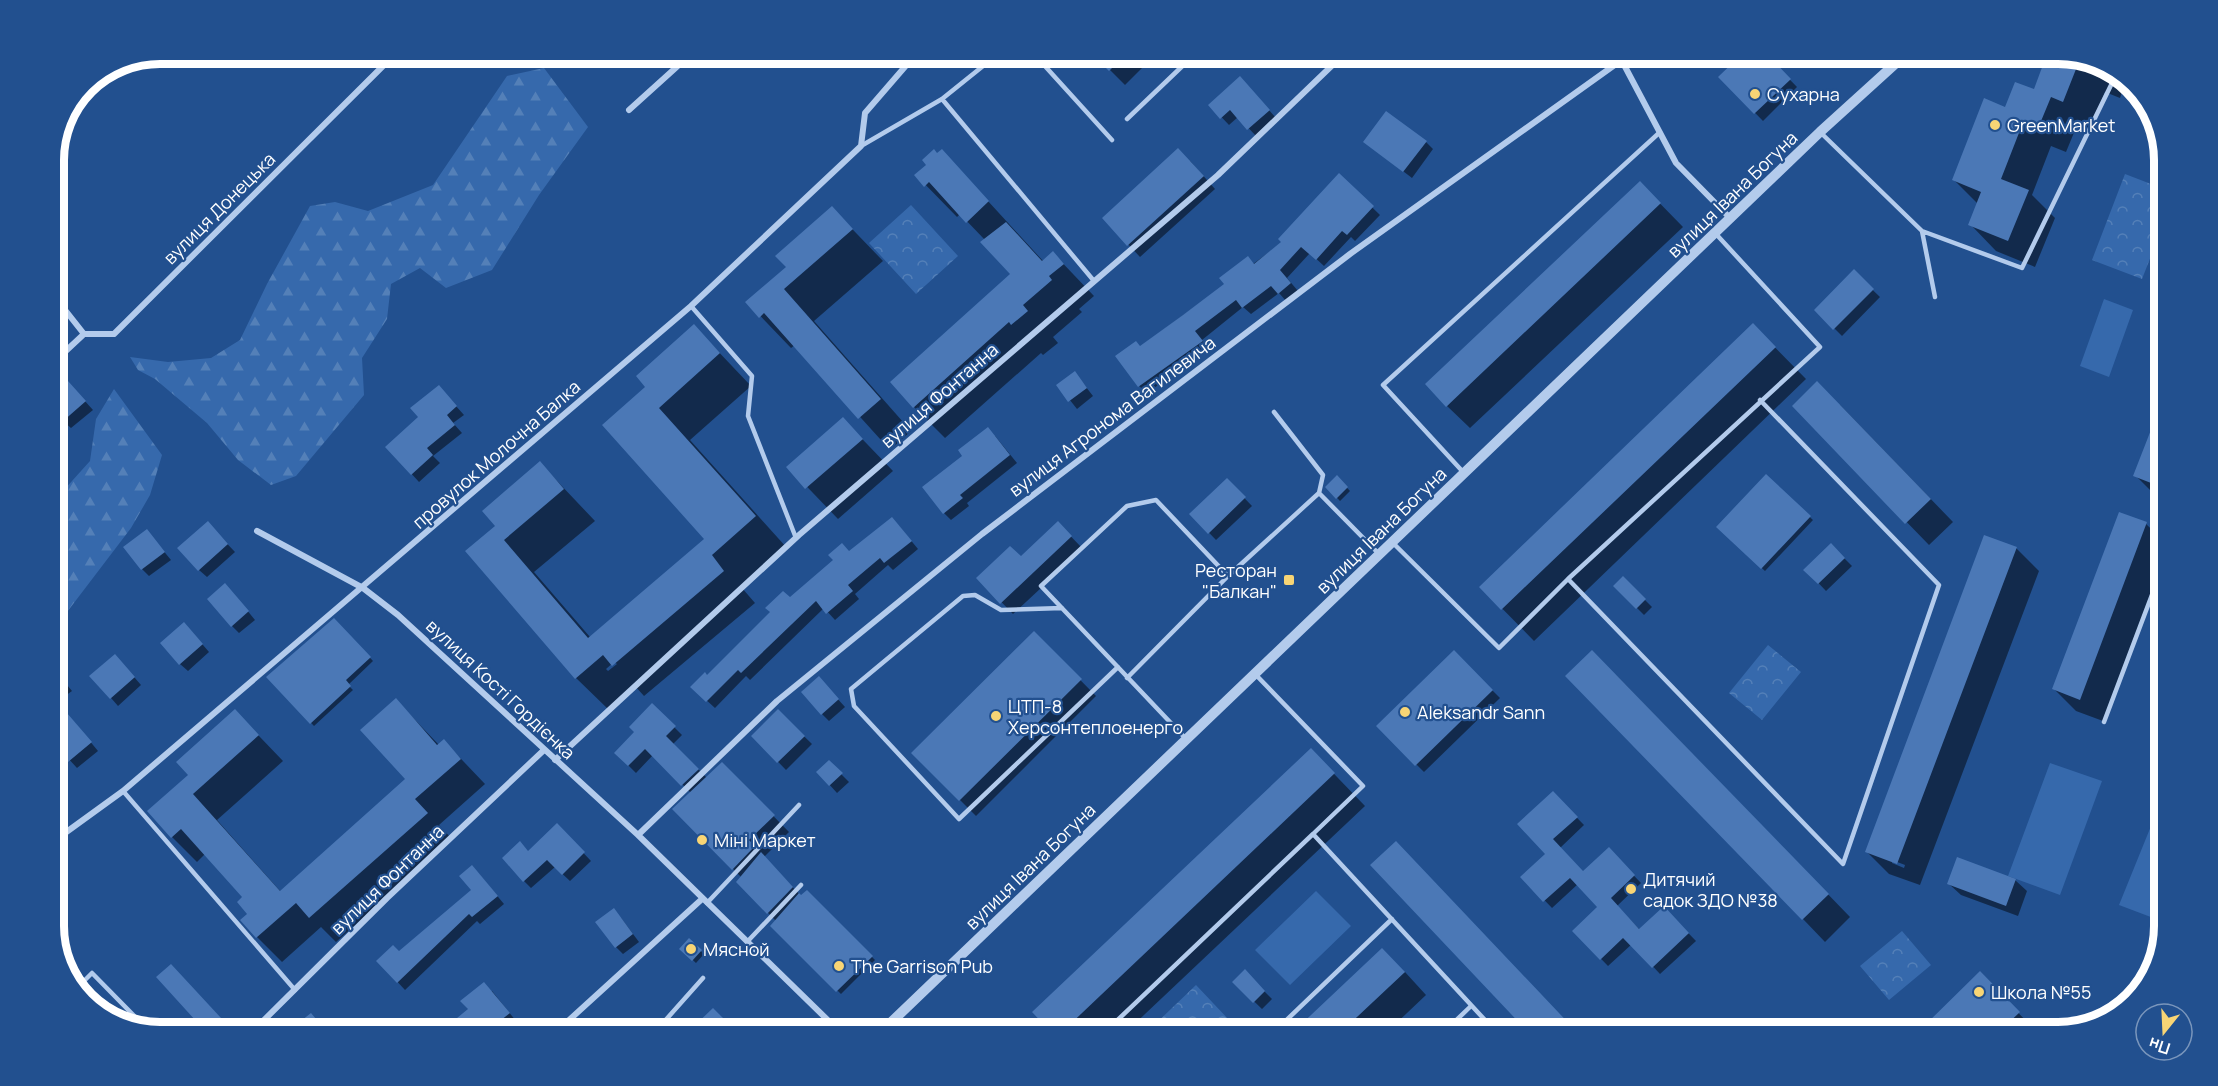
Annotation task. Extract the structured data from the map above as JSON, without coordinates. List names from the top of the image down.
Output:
{
  "streets": {
    "street": [
      "вулиця Івана Богуна",
      "вулиця Донецька",
      "вулиця Фонтанна",
      "вулиця Агронома Вагилевича",
      "провулок Молочна Балка",
      "вулиця Кості Гордієнка"
    ]
  },
  "crossings": [
    ["вулиця Фонтанна", "вулиця Кості Гордієнка"],
    ["вулиця Агронома Вагилевича", "вулиця Кості Гордієнка"],
    ["провулок Молочна Балка", "вулиця Кості Гордієнка"]
  ],
  "places": {
    "other": [
      "Сухарна",
      "GreenMarket",
      "Aleksandr Sann",
      "ЦТП-8 Херсонтеплоенерго",
      "Міні Маркет",
      "Дитячий садок ЗДО №38",
      "Мясной",
      "The Garrison Pub",
      "Школа №55"
    ],
    "transit": ["Ресторан \"Балкан\""]
  },
  "north": "bottom"
}
